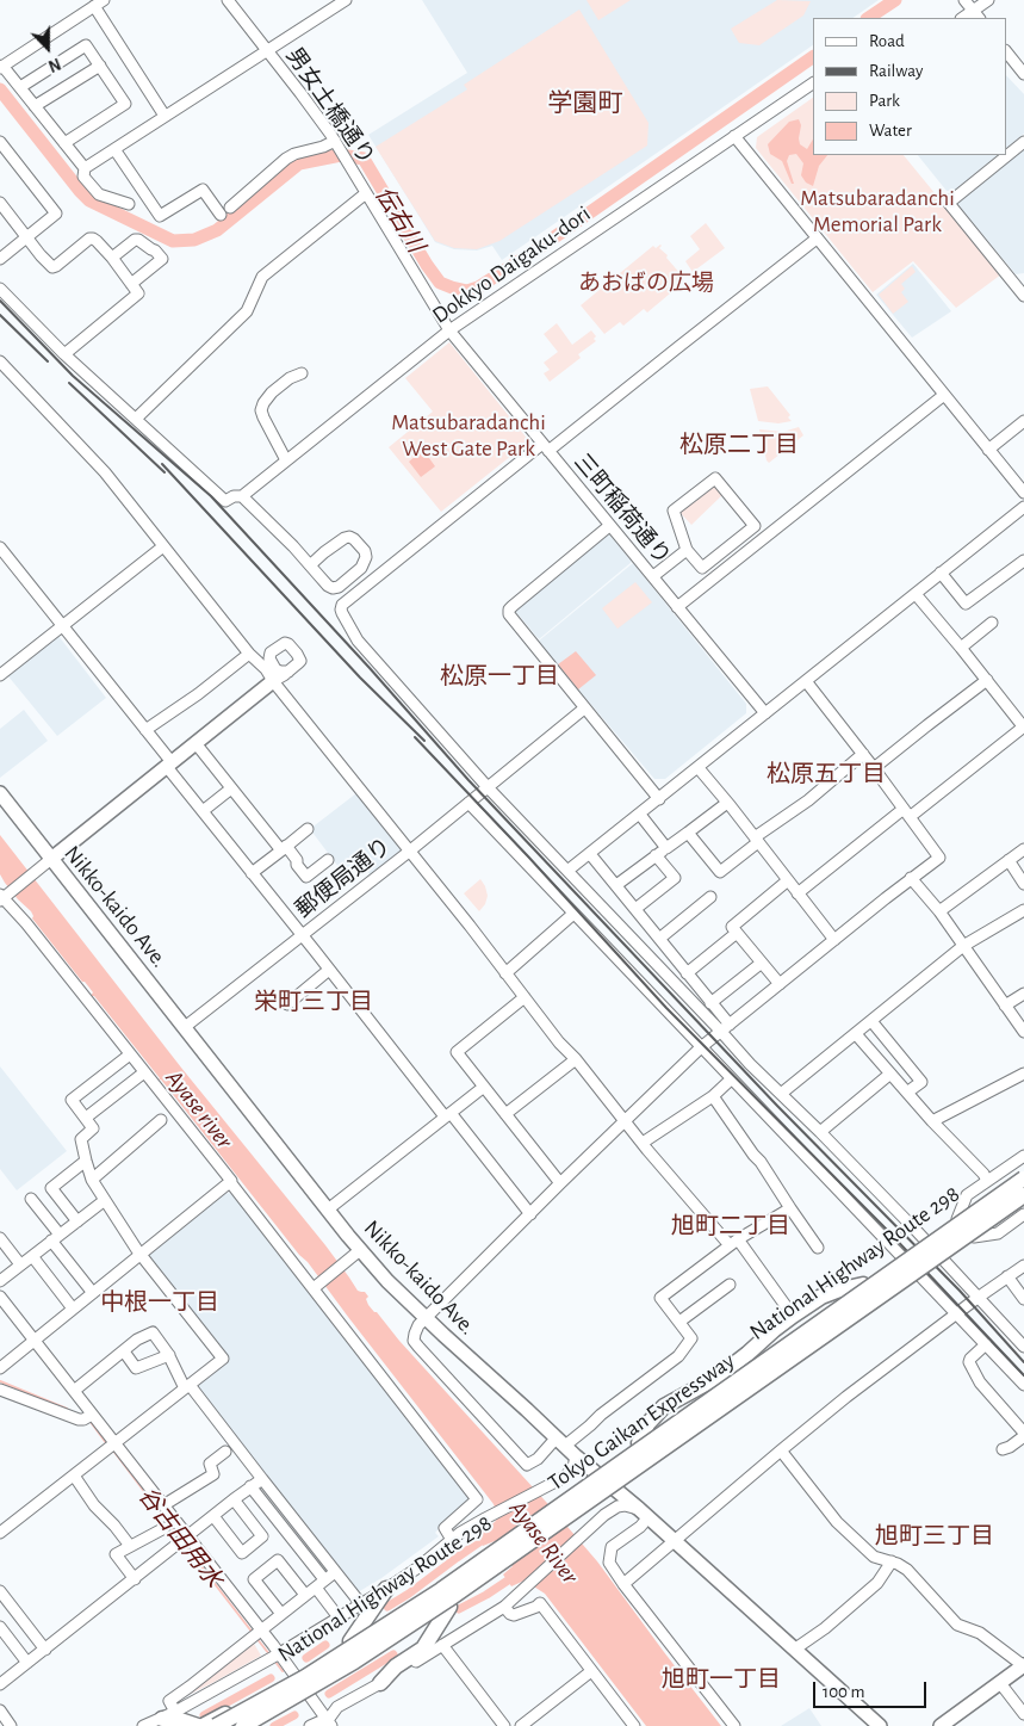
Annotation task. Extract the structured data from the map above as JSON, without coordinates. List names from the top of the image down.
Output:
{
  "streets": {
    "highway": ["National Highway Route 298", "Tokyo Gaikan Expressway"],
    "main road": ["Nikko-kaido Ave."],
    "street": [
      "男女土橋通り",
      "Dokkyo Daigaku-dori",
      "三町稲荷通り",
      "郵便局通り"
    ]
  },
  "crossings": [
    ["男女土橋通り", "Dokkyo Daigaku-dori"],
    ["男女土橋通り", "三町稲荷通り"],
    ["Dokkyo Daigaku-dori", "三町稲荷通り"],
    ["郵便局通り", "Nikko-kaido Ave."],
    ["Nikko-kaido Ave.", "National Highway Route 298"],
    ["National Highway Route 298", "Tokyo Gaikan Expressway"]
  ],
  "districts": [
    "学園町",
    "松原二丁目",
    "松原一丁目",
    "松原五丁目",
    "栄町三丁目",
    "旭町二丁目",
    "中根一丁目",
    "旭町三丁目",
    "旭町一丁目"
  ],
  "water": [
    "伝右川",
    "Ayase river",
    "谷古田用水",
    "Ayase River"
  ],
  "parks": ["Matsubaradanchi Memorial Park", "あおばの広場", "Matsubaradanchi West Gate Park"],
  "legend": [
    "Road",
    "Railway",
    "Park",
    "Water"
  ],
  "scale_bar": "100 m",
  "north": "bottom"
}
